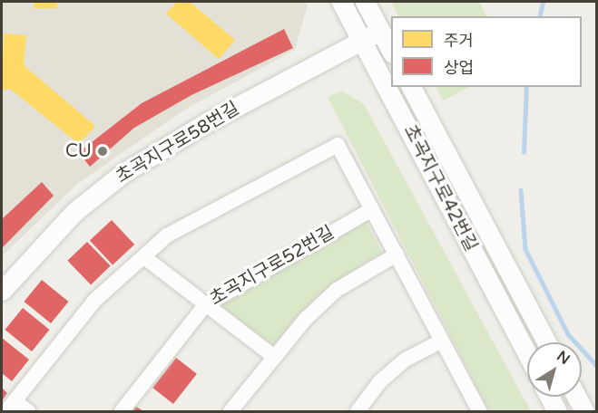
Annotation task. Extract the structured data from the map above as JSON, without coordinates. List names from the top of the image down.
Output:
{
  "streets": {
    "street": ["초곡지구로58번길", "초곡지구로42번길", "초곡지구로52번길"]
  },
  "crossings": [
    ["초곡지구로58번길", "초곡지구로42번길"]
  ],
  "places": ["CU"],
  "legend": ["주거", "상업"],
  "north": "top right"
}
